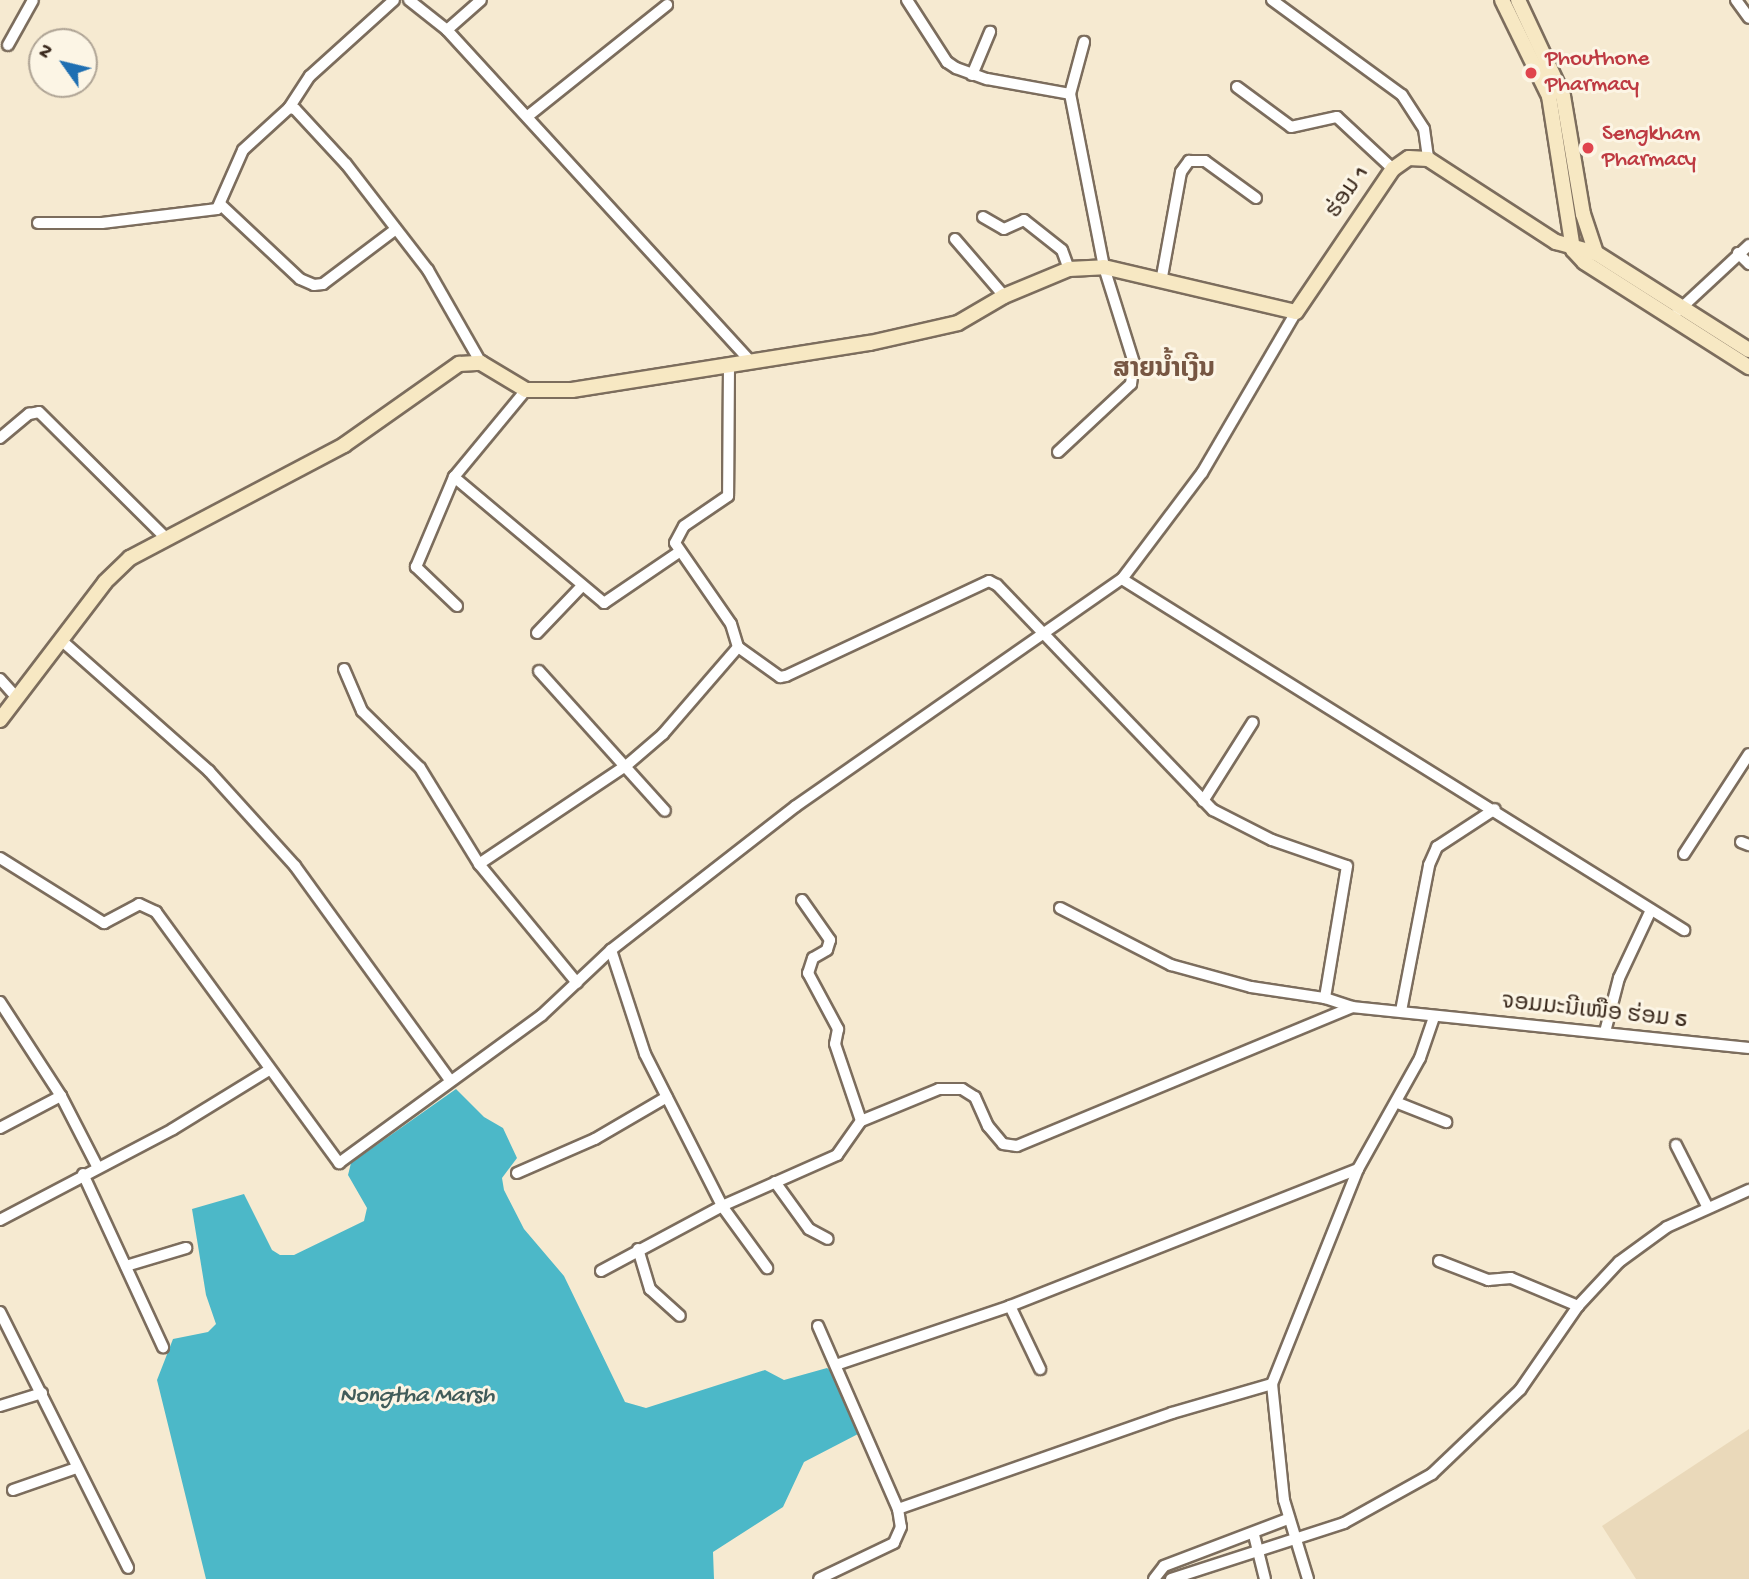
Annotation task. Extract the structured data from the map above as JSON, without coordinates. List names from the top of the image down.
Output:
{
  "streets": {
    "street": ["ຮ່ອມ 1", "ຈອມມະນີເໜືອ ຮ່ອມ 5"]
  },
  "districts": ["ສາຍນ້ຳເງີນ"],
  "water": ["Nongtha Marsh"],
  "places": ["Phouthone Pharmacy", "Sengkham Pharmacy"],
  "north": "top left"
}
